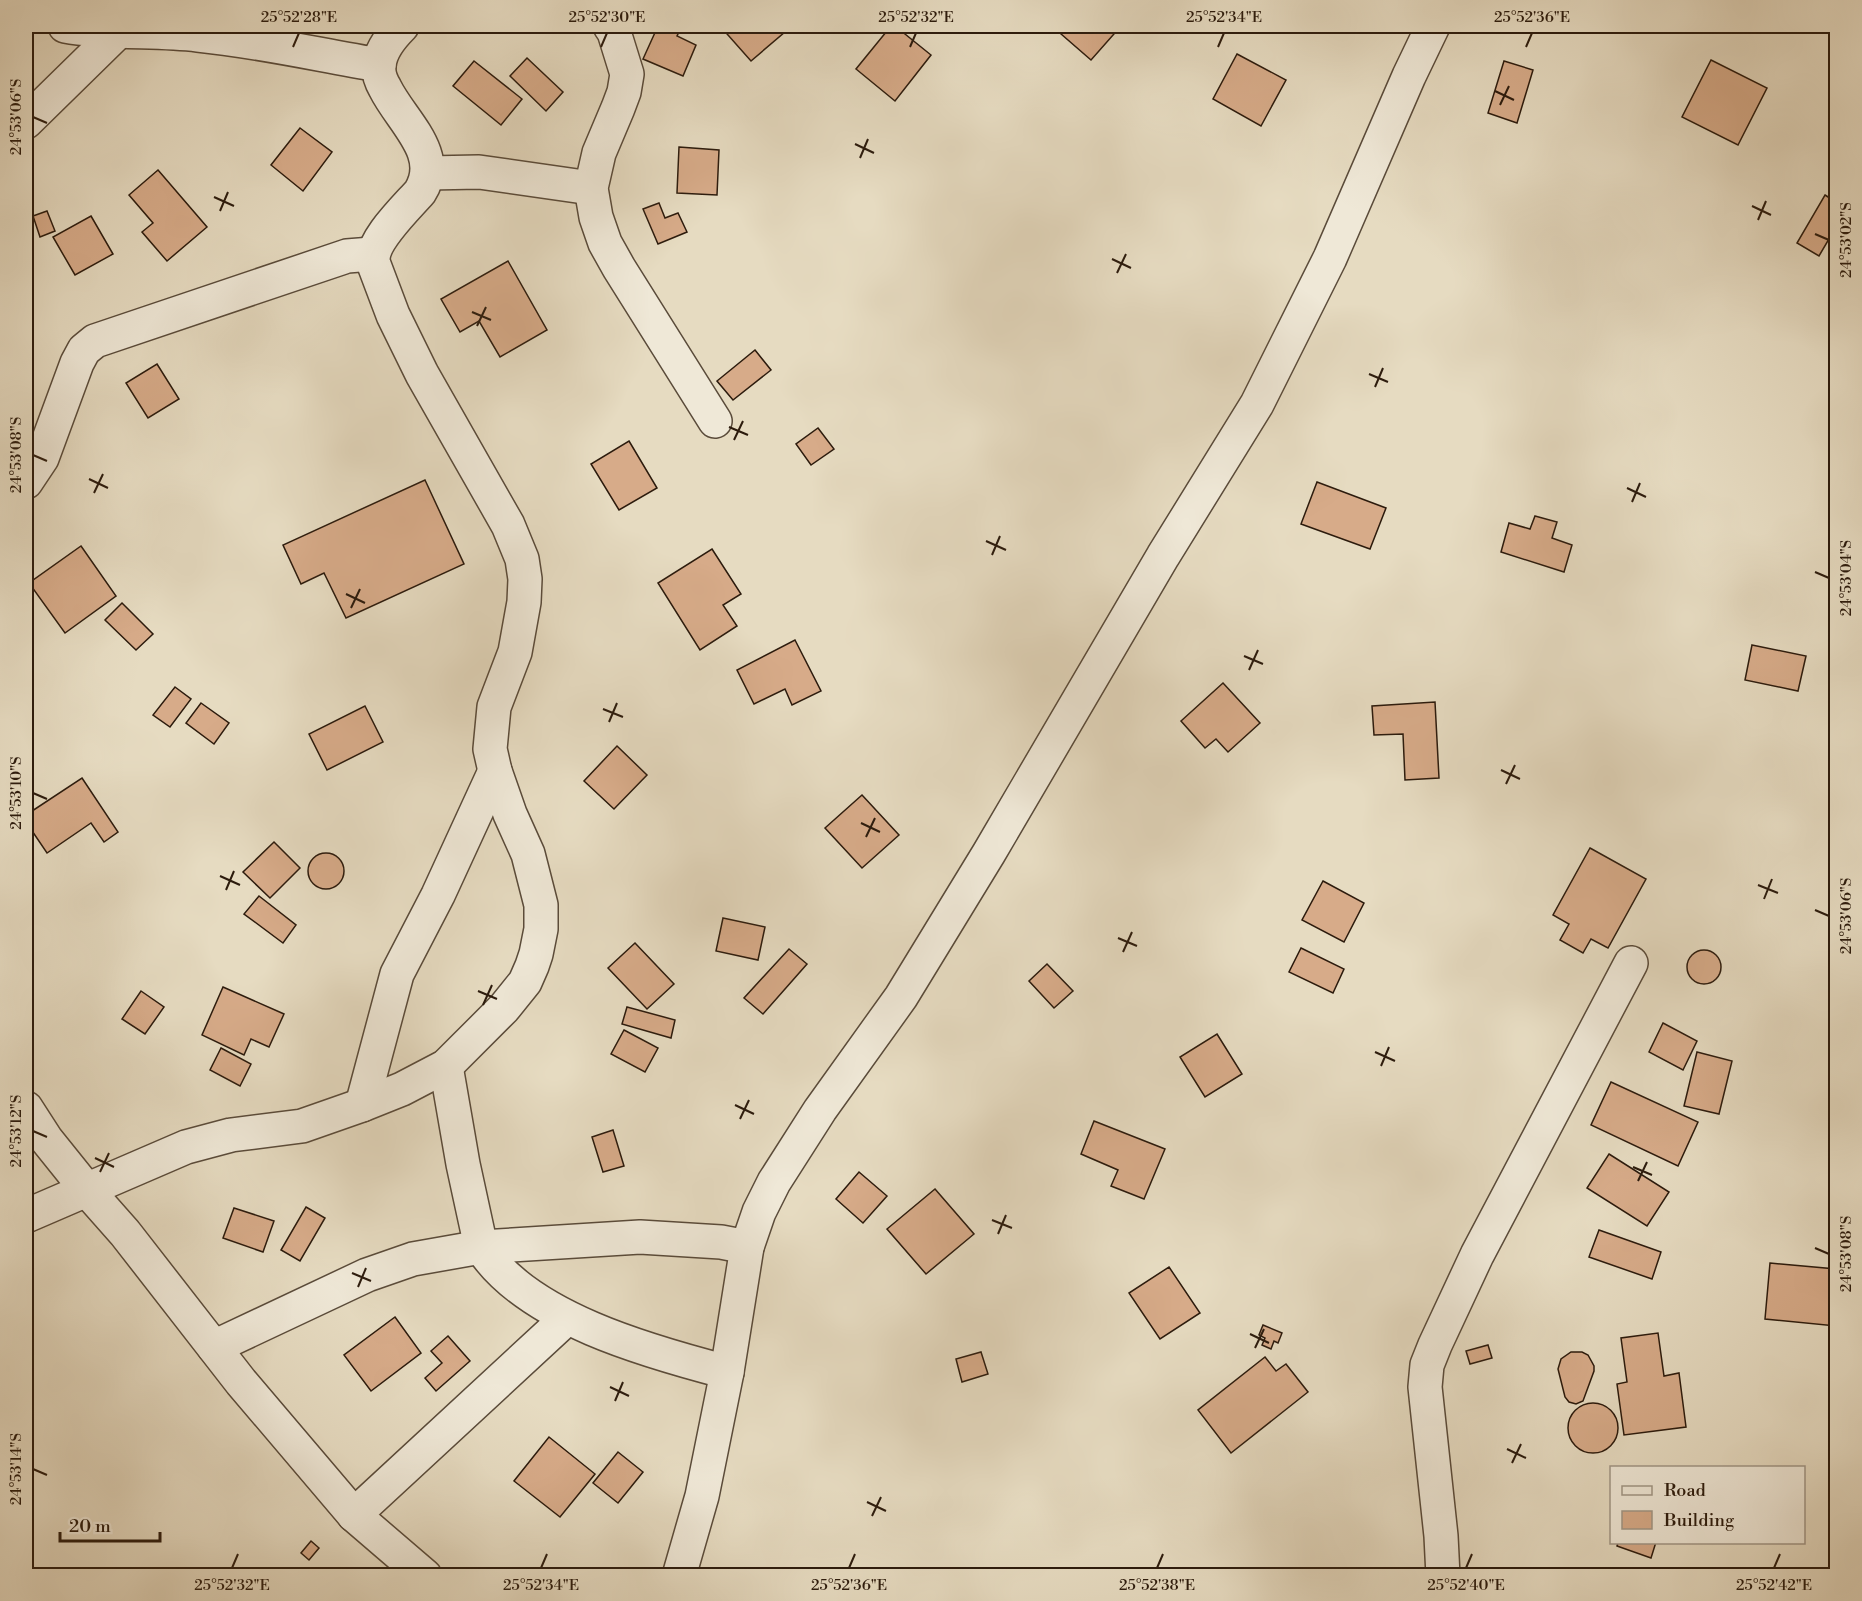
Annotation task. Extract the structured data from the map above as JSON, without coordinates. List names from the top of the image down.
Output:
{
  "legend": ["Road", "Building"],
  "scale_bar": "20 m",
  "coordinates": [
    "25°52'28\"E",
    "25°52'30\"E",
    "25°52'32\"E",
    "25°52'34\"E",
    "25°52'36\"E",
    "24°53'06\"S",
    "24°53'02\"S",
    "24°53'08\"S",
    "24°53'04\"S",
    "24°53'10\"S",
    "24°53'12\"S",
    "24°53'14\"S",
    "25°52'38\"E",
    "25°52'40\"E",
    "25°52'42\"E"
  ]
}
